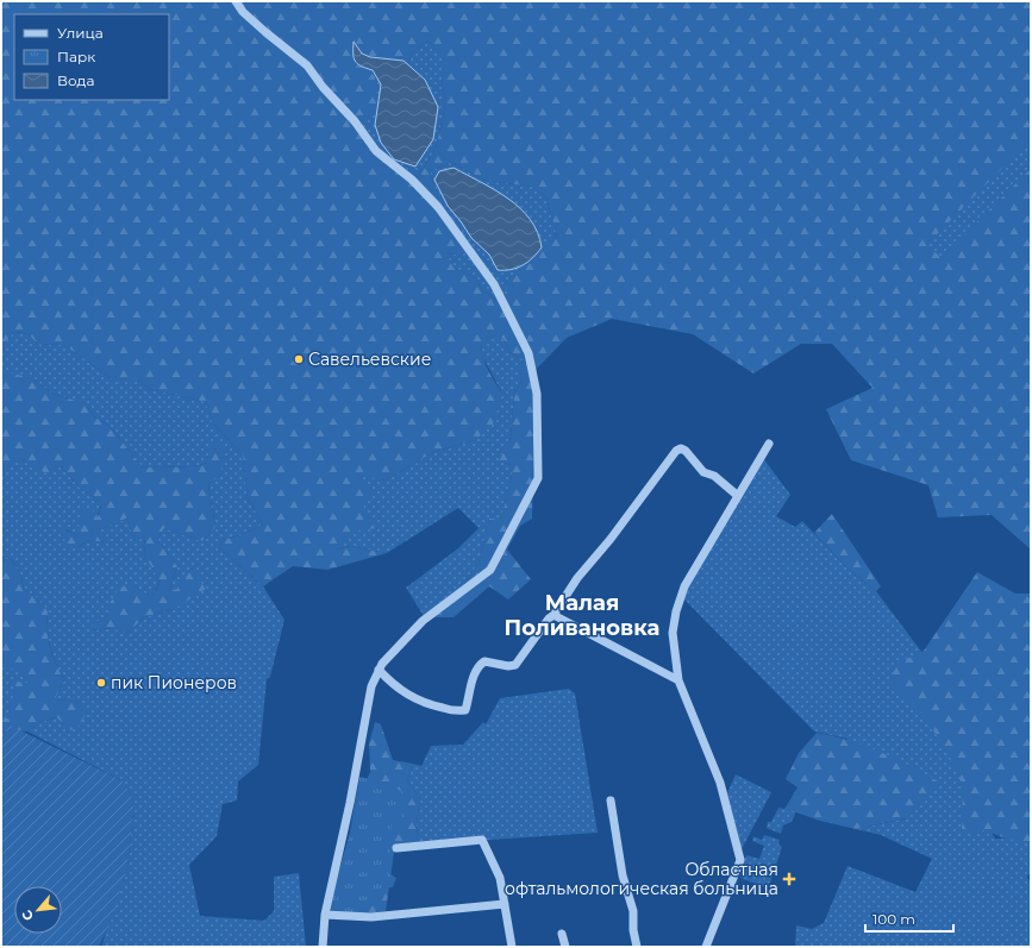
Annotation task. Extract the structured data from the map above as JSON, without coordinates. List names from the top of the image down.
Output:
{
  "districts": ["Малая Поливановка"],
  "places": {
    "other": ["Савельевские", "пик Пионеров"],
    "health": ["Областная офтальмологическая больница"]
  },
  "legend": ["Улица", "Парк", "Вода"],
  "scale_bar": "100 m",
  "north": "bottom left"
}
